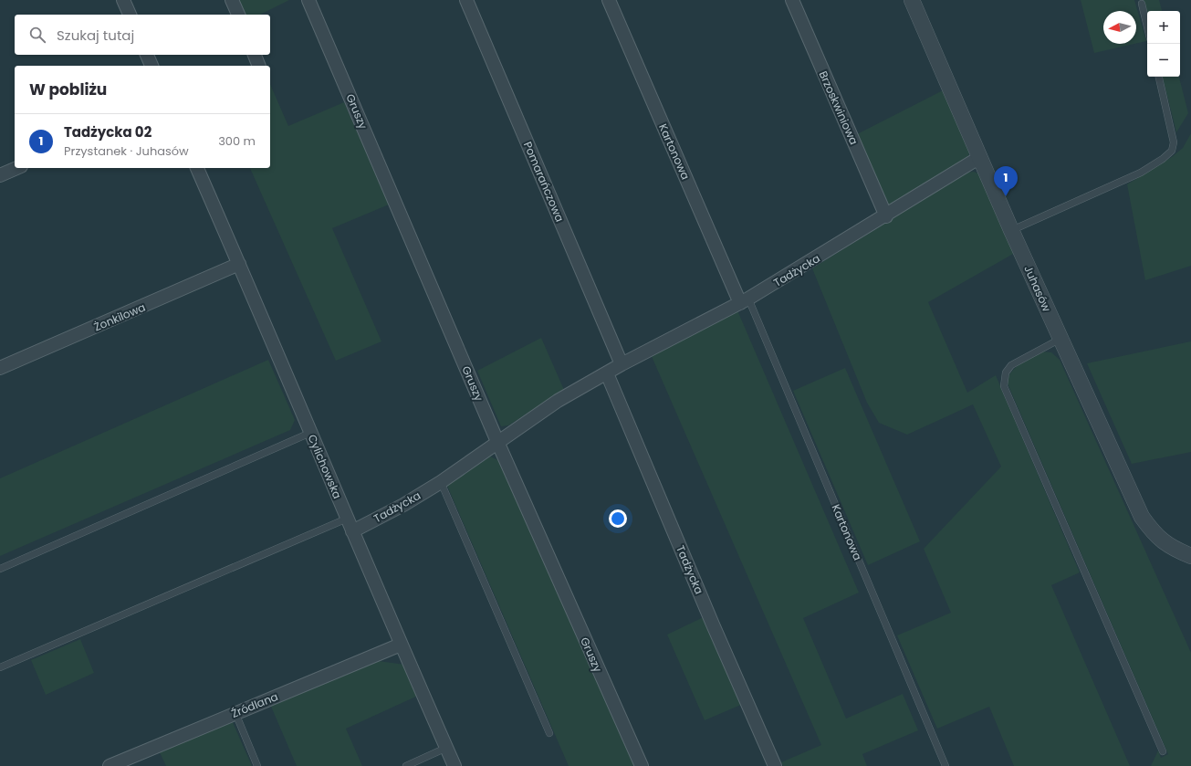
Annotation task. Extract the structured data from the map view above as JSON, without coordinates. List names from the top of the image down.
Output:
{
  "streets": {
    "street": [
      "Brzoskwiniowa",
      "Gruszy",
      "Kartonowa",
      "Pomarańczowa",
      "Tadżycka",
      "Juhasów",
      "Żonkilowa",
      "Cylichowska",
      "Źródlana"
    ]
  },
  "crossings": [
    ["Brzoskwiniowa", "Tadżycka"],
    ["Gruszy", "Tadżycka"],
    ["Kartonowa", "Tadżycka"],
    ["Pomarańczowa", "Tadżycka"],
    ["Tadżycka", "Juhasów"],
    ["Tadżycka", "Cylichowska"],
    ["Żonkilowa", "Cylichowska"],
    ["Cylichowska", "Źródlana"]
  ],
  "north": "left",
  "page": {
    "map_buttons": ["+", "−"],
    "search": "Szukaj tutaj",
    "heading": "W pobliżu",
    "list": [
      {
        "mark": "1",
        "name": "Tadżycka 02",
        "note": "Przystanek · Juhasów",
        "value": "300 m"
      }
    ],
    "pins": "1"
  }
}
